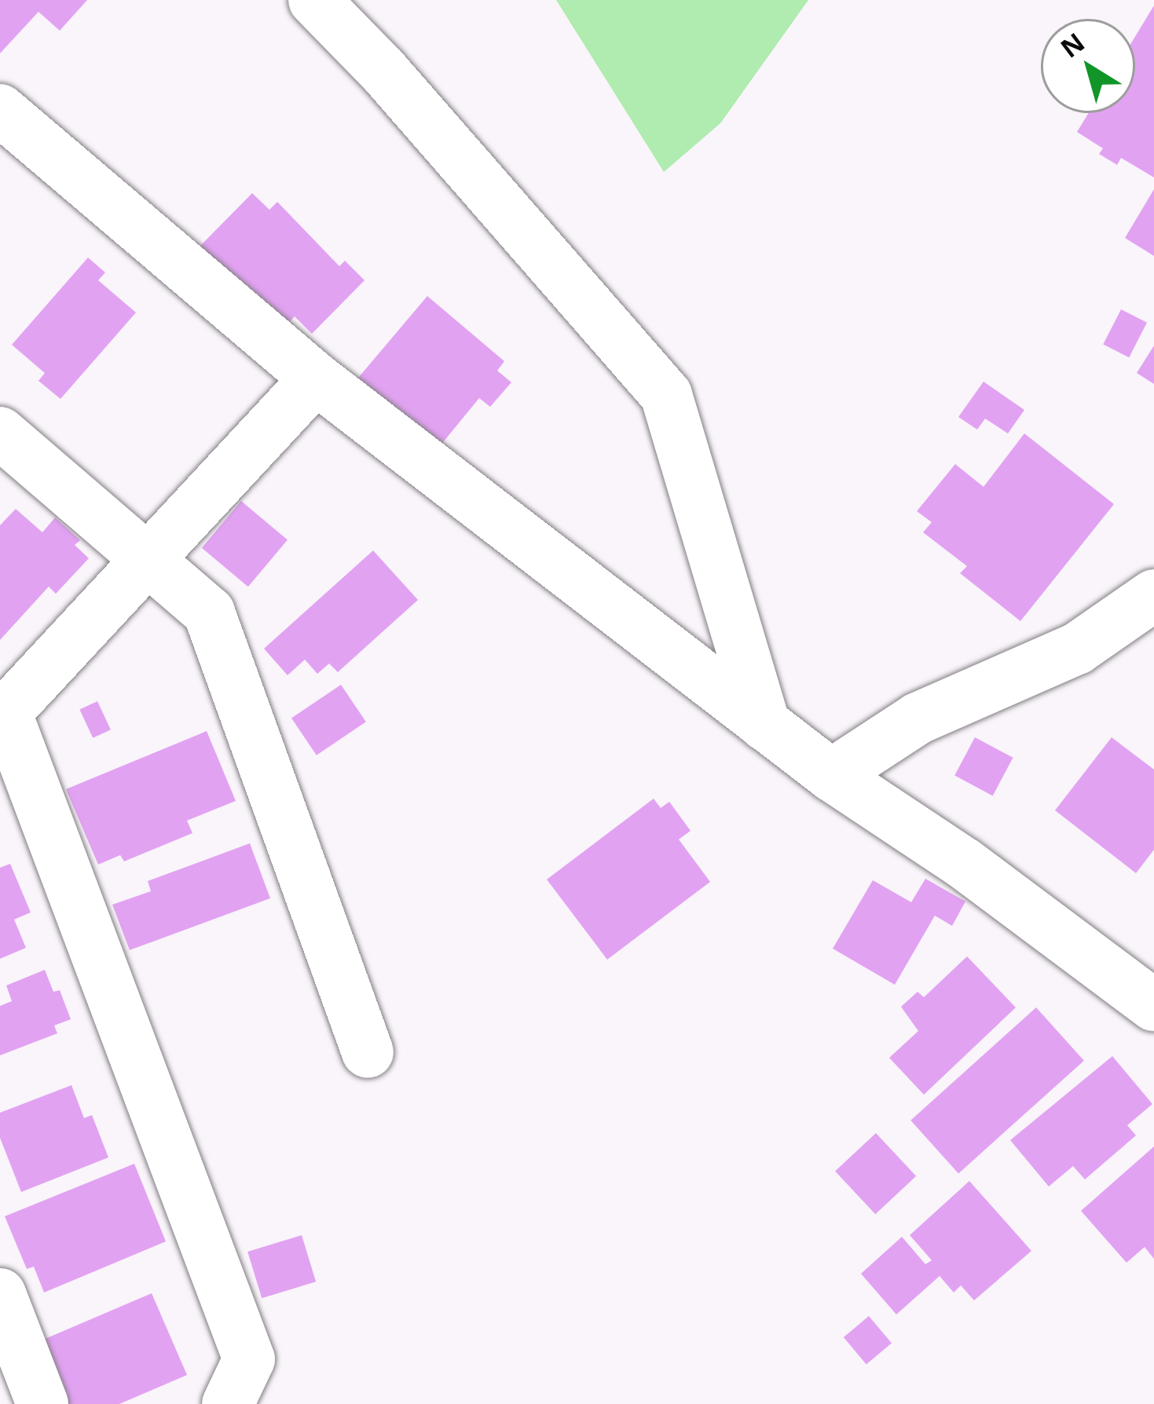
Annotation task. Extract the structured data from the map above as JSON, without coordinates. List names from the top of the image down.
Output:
{
  "north": "top left"
}
